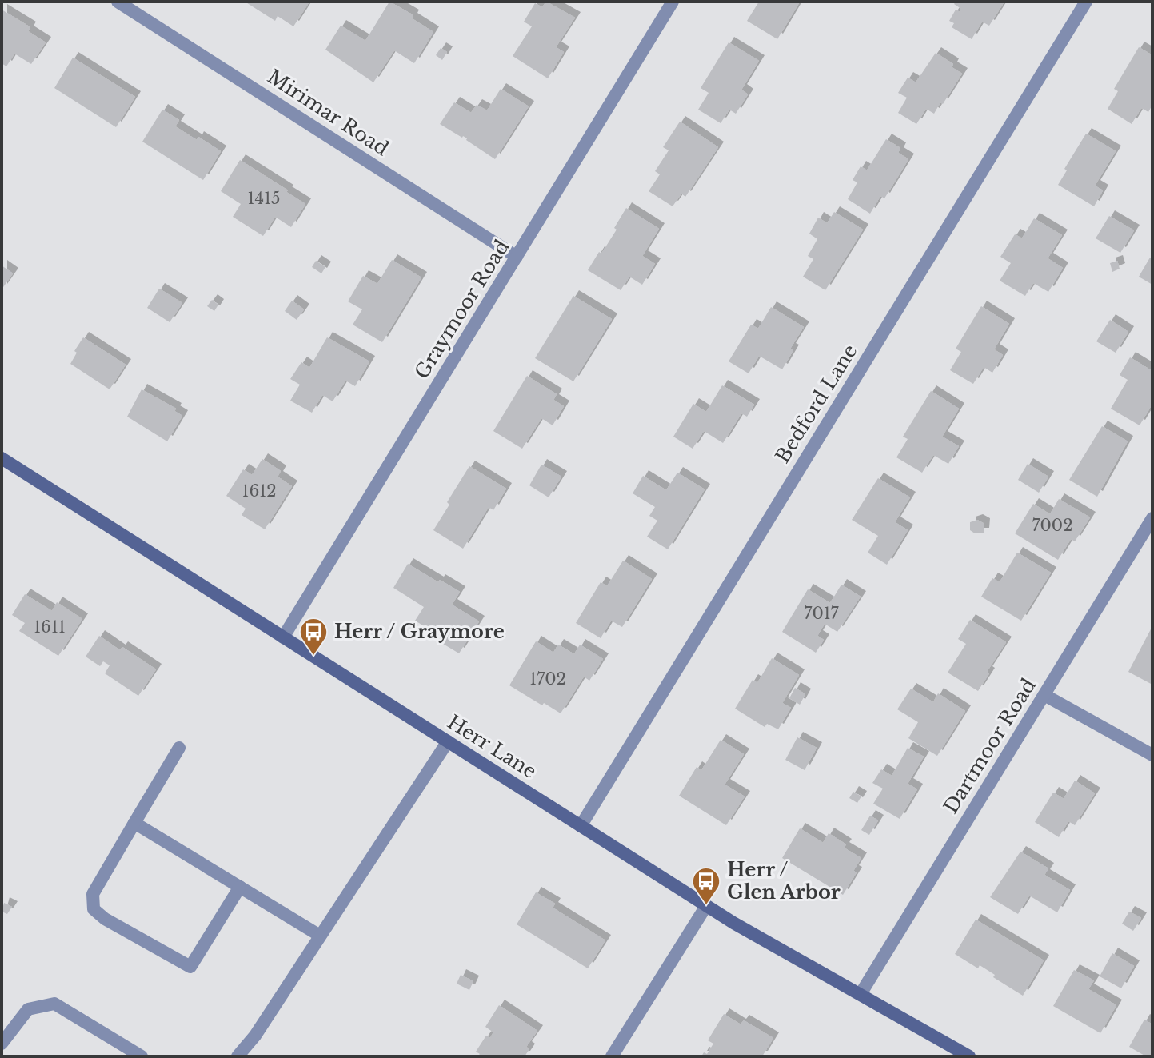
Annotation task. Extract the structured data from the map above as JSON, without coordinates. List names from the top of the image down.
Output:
{
  "streets": {
    "main road": ["Herr Lane"],
    "street": [
      "Mirimar Road",
      "Graymoor Road",
      "Bedford Lane",
      "Dartmoor Road"
    ]
  },
  "crossings": [
    ["Mirimar Road", "Graymoor Road"],
    ["Graymoor Road", "Herr Lane"],
    ["Bedford Lane", "Herr Lane"],
    ["Dartmoor Road", "Herr Lane"]
  ],
  "places": {
    "bus stop": ["Herr / Graymore", "Herr / Glen Arbor"]
  },
  "house_numbers": [
    "1415",
    "1612",
    "7002",
    "7017",
    "1611",
    "1702"
  ]
}
